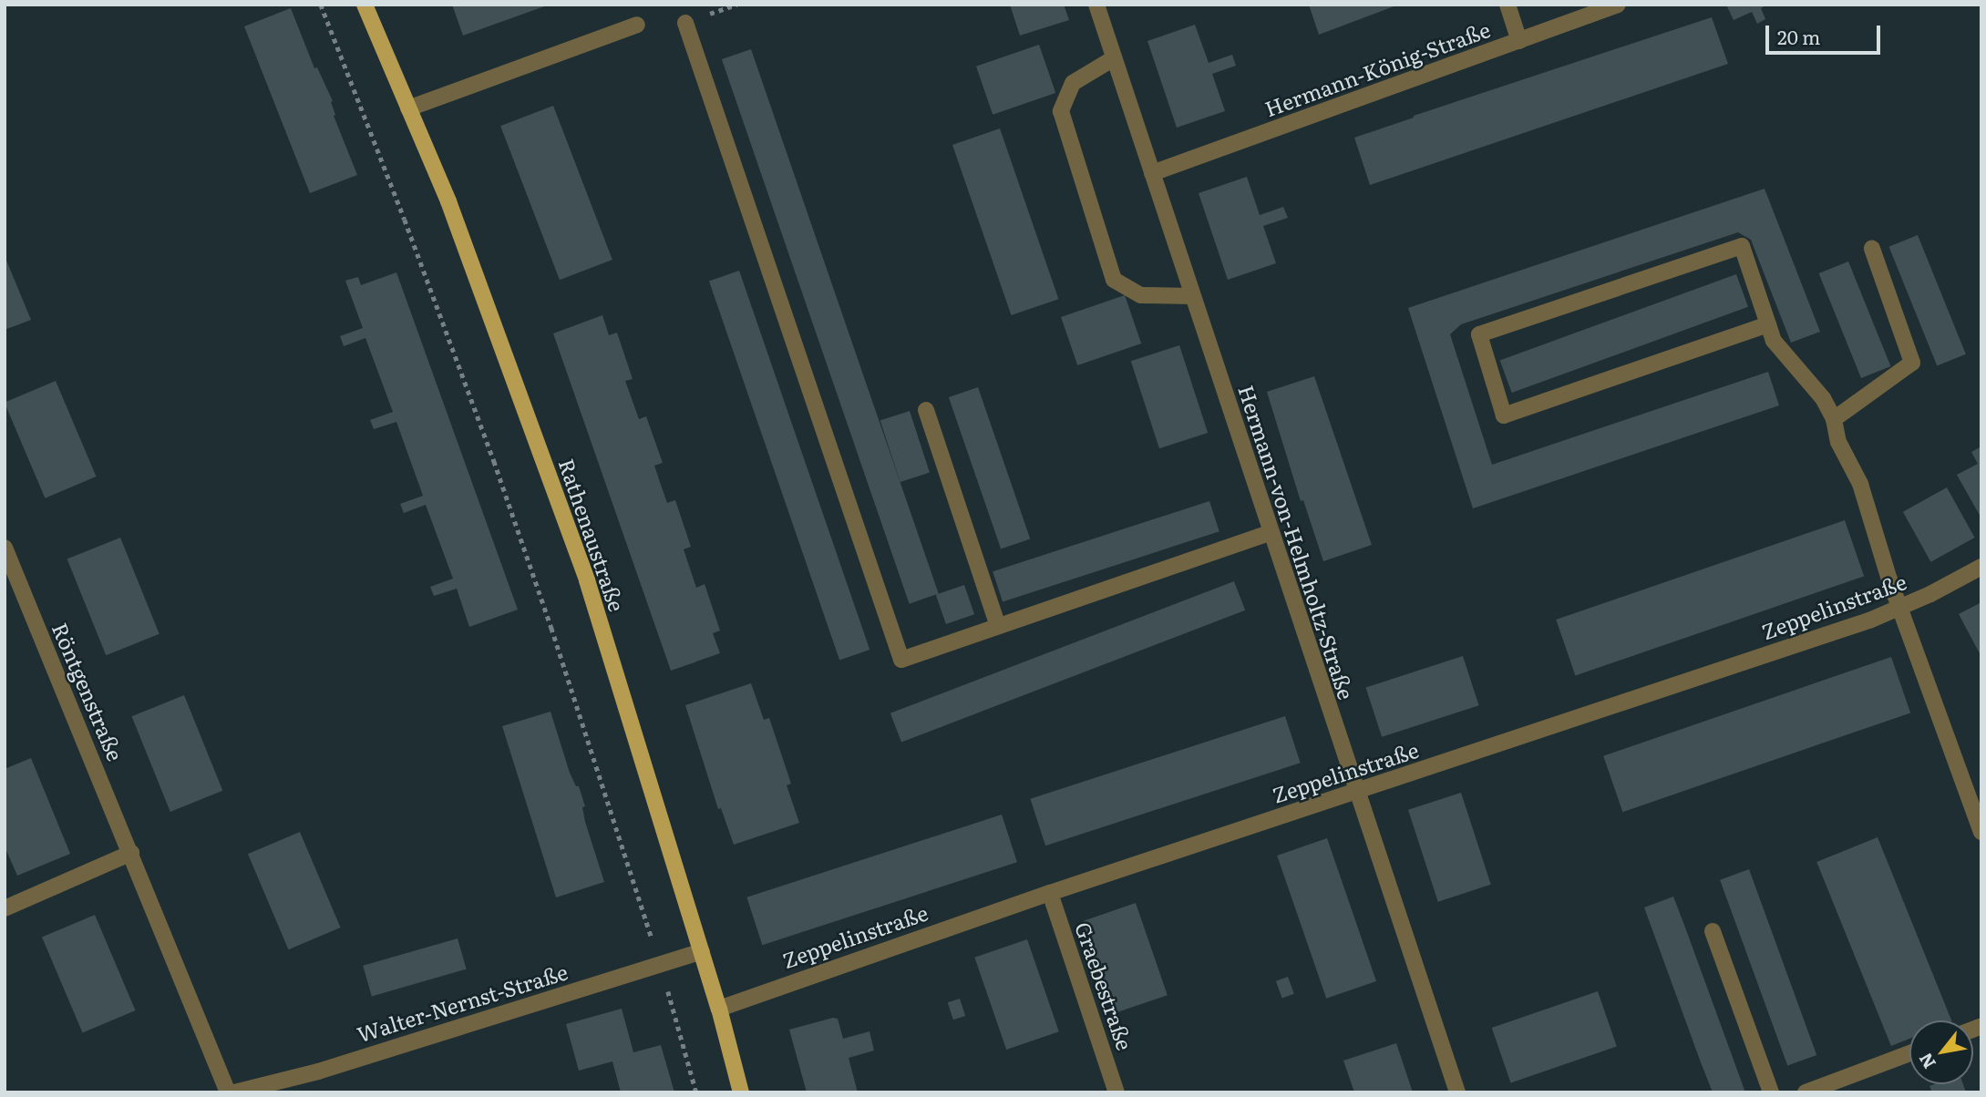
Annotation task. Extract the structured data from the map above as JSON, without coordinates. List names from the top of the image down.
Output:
{
  "streets": {
    "main road": ["Rathenaustraße"],
    "street": [
      "Hermann-König-Straße",
      "Hermann-von-Helmholtz-Straße",
      "Zeppelinstraße",
      "Röntgenstraße",
      "Graebestraße",
      "Walter-Nernst-Straße"
    ]
  },
  "crossings": [
    ["Hermann-König-Straße", "Hermann-von-Helmholtz-Straße"],
    ["Rathenaustraße", "Zeppelinstraße"],
    ["Rathenaustraße", "Walter-Nernst-Straße"],
    ["Hermann-von-Helmholtz-Straße", "Zeppelinstraße"],
    ["Zeppelinstraße", "Graebestraße"]
  ],
  "scale_bar": "20 m",
  "north": "bottom left"
}
